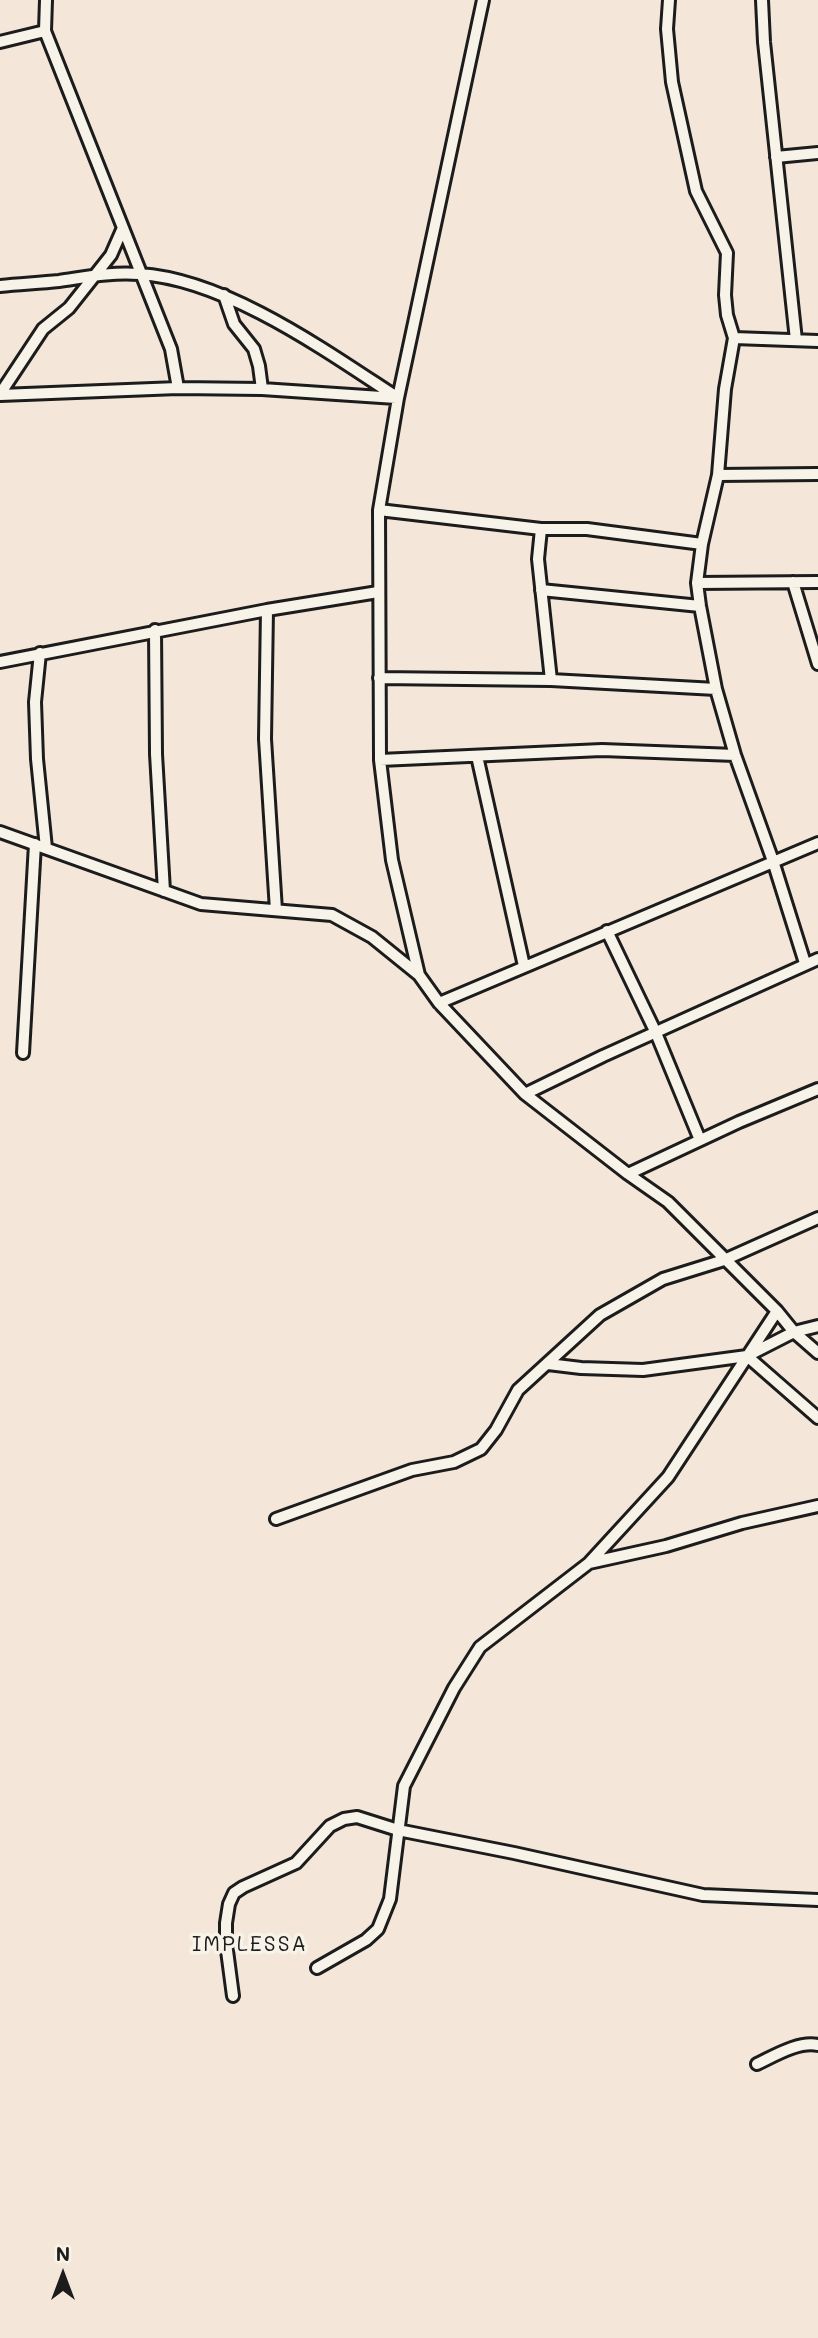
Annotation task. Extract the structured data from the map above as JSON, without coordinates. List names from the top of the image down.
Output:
{
  "districts": ["IMPLESSA"],
  "north": "top"
}
